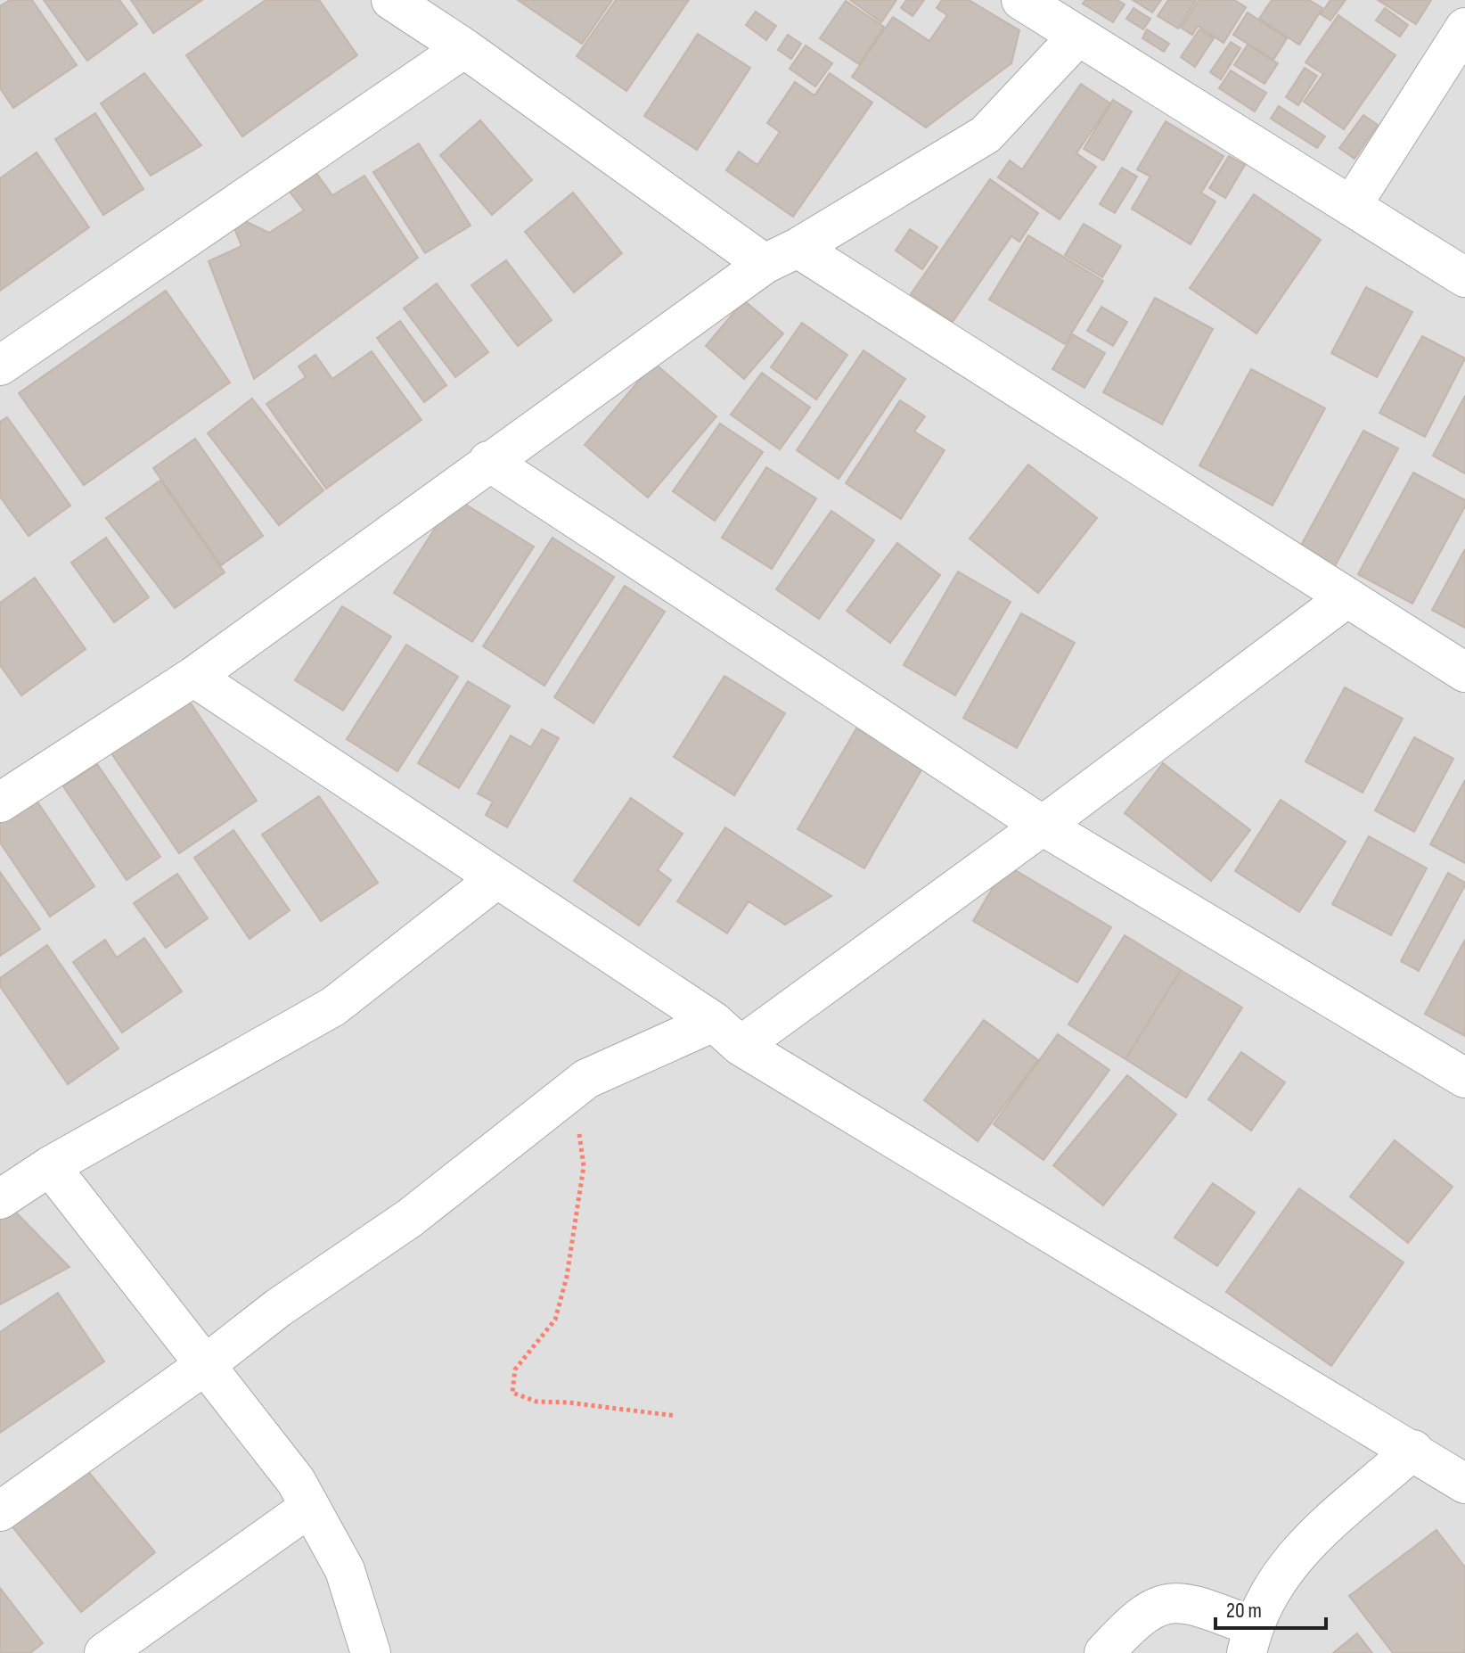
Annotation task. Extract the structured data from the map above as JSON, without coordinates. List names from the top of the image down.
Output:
{
  "scale_bar": "20 m"
}
